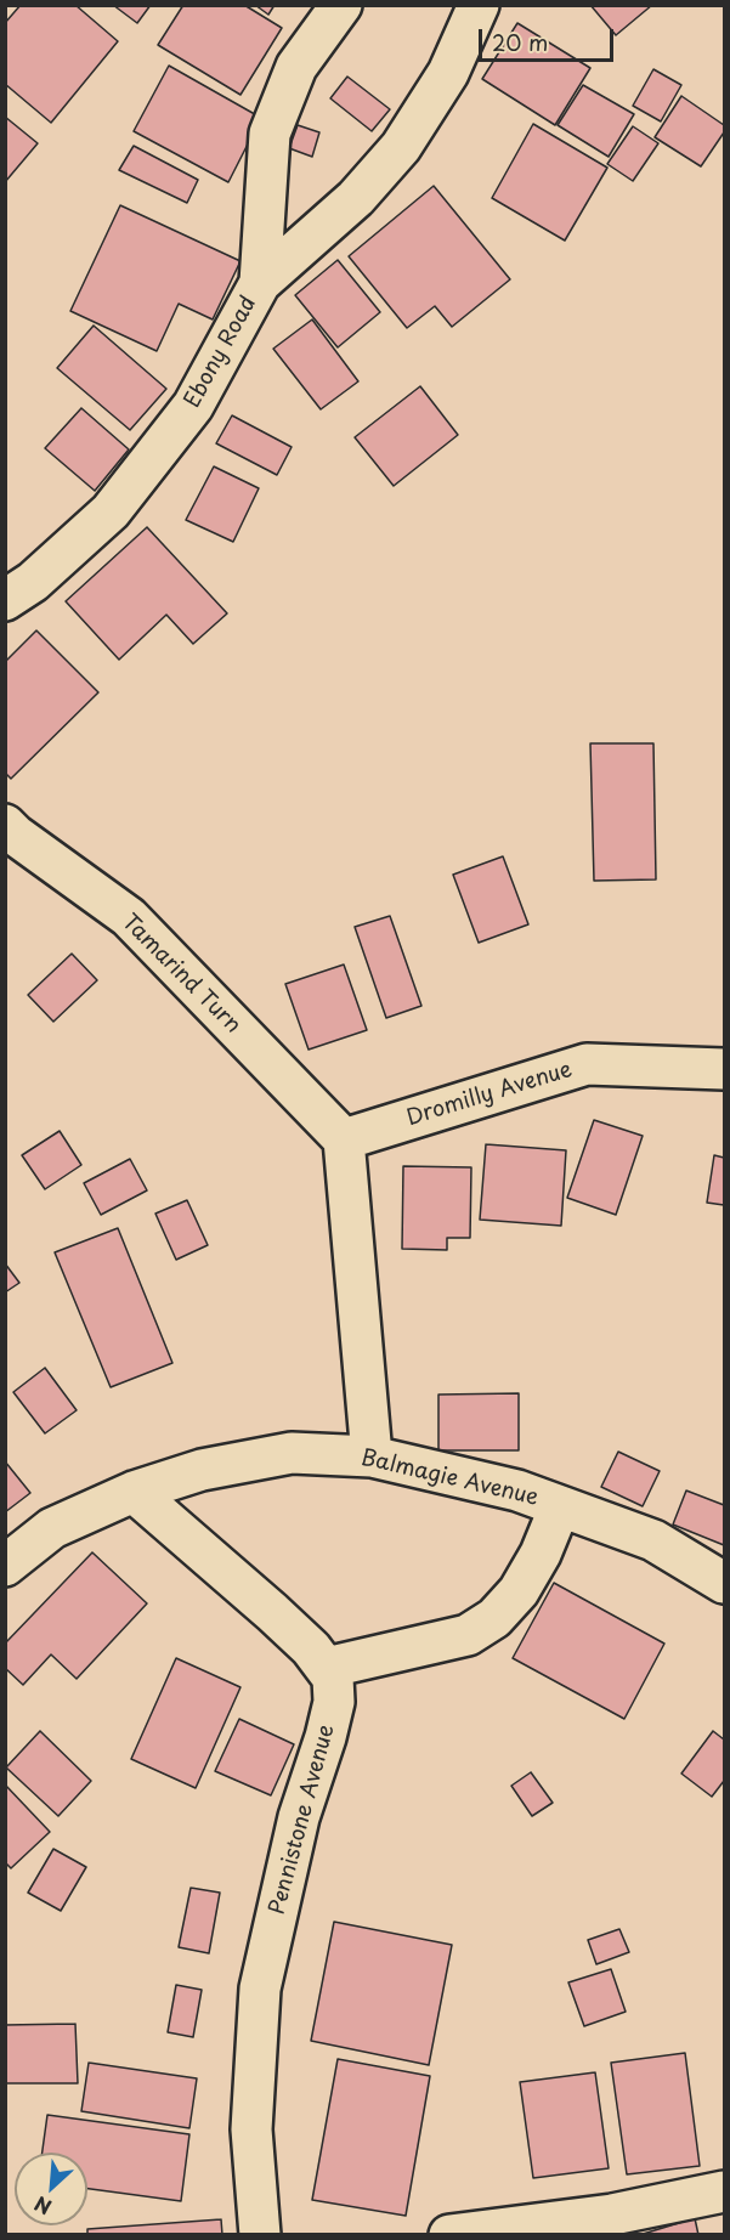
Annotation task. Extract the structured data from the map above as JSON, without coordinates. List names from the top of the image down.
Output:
{
  "streets": {
    "street": [
      "Ebony Road",
      "Tamarind Turn",
      "Dromilly Avenue",
      "Balmagie Avenue",
      "Pennistone Avenue"
    ]
  },
  "crossings": [
    ["Tamarind Turn", "Dromilly Avenue"],
    ["Balmagie Avenue", "Pennistone Avenue"]
  ],
  "scale_bar": "20 m",
  "north": "bottom left"
}
